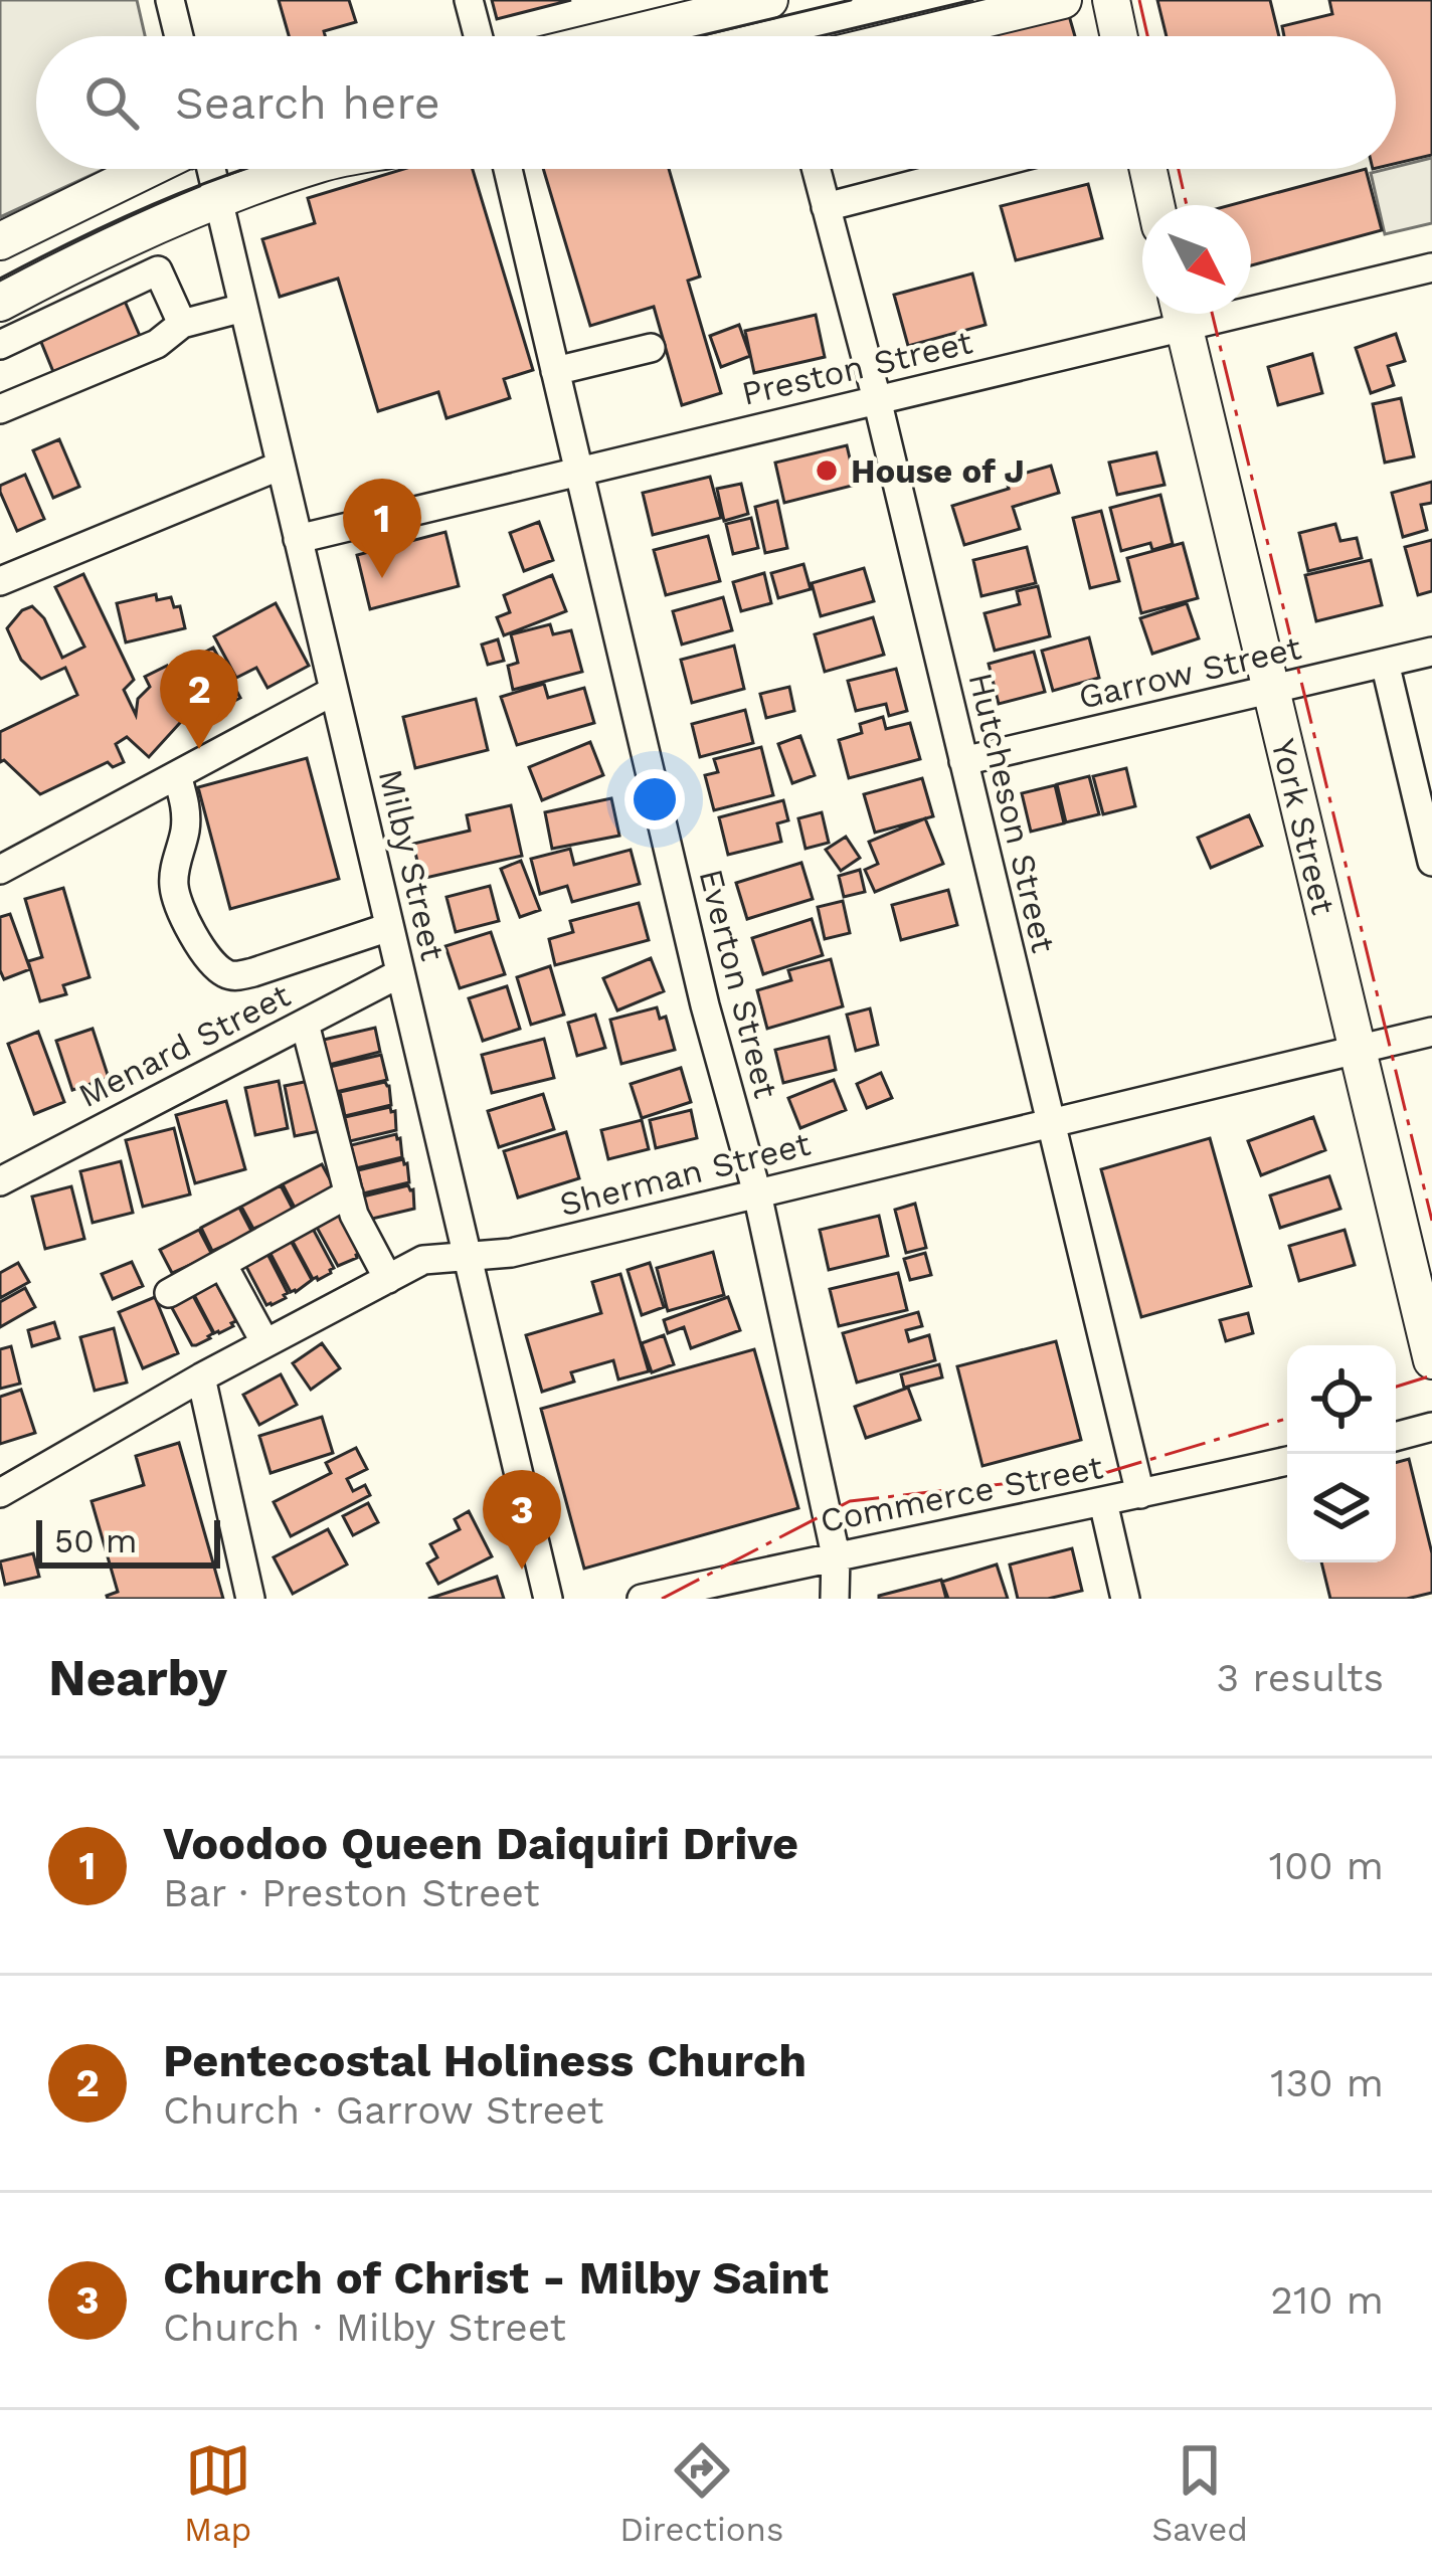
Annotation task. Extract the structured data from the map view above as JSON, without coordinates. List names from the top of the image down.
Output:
{
  "streets": {
    "main road": ["York Street"],
    "street": [
      "Preston Street",
      "Garrow Street",
      "Hutcheson Street",
      "Milby Street",
      "Everton Street",
      "Menard Street",
      "Sherman Street",
      "Commerce Street"
    ]
  },
  "crossings": [
    ["Preston Street", "Hutcheson Street"],
    ["Preston Street", "Milby Street"],
    ["Preston Street", "Everton Street"],
    ["Garrow Street", "Hutcheson Street"],
    ["Garrow Street", "York Street"],
    ["Hutcheson Street", "Sherman Street"],
    ["Hutcheson Street", "Commerce Street"],
    ["York Street", "Sherman Street"],
    ["Milby Street", "Menard Street"],
    ["Milby Street", "Sherman Street"],
    ["Everton Street", "Sherman Street"],
    ["Everton Street", "Commerce Street"]
  ],
  "places": ["House of J"],
  "scale_bar": "50 m",
  "north": "bottom right",
  "page": {
    "search": "Search here",
    "pins": ["1", "2", "3"],
    "scale": "50 m",
    "heading": ["Nearby", "3 results"],
    "list": [
      {
        "mark": "1",
        "name": "Voodoo Queen Daiquiri Drive",
        "note": "Bar · Preston Street",
        "value": "100 m"
      },
      {
        "mark": "2",
        "name": "Pentecostal Holiness Church",
        "note": "Church · Garrow Street",
        "value": "130 m"
      },
      {
        "mark": "3",
        "name": "Church of Christ - Milby Saint",
        "note": "Church · Milby Street",
        "value": "210 m"
      }
    ],
    "nav": ["Map", "Directions", "Saved"]
  }
}
